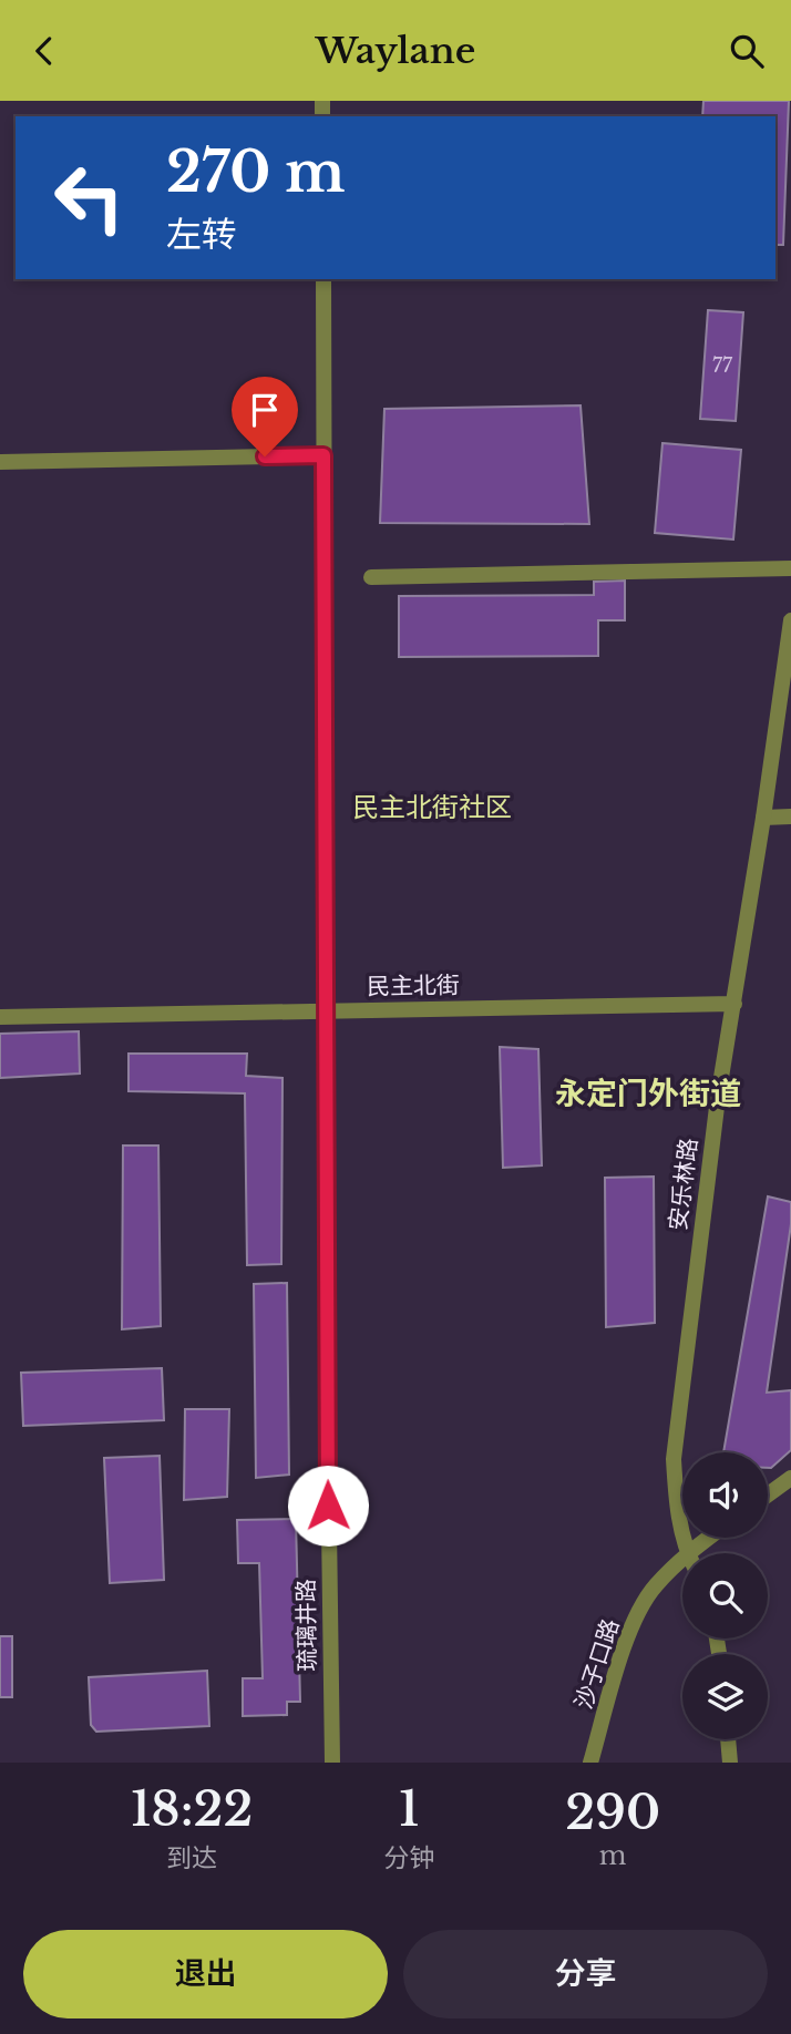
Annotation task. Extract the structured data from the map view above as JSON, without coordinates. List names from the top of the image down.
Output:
{
  "streets": {
    "street": [
      "民主北街",
      "安乐林路",
      "琉璃井路",
      "沙子口路"
    ]
  },
  "crossings": [
    ["民主北街", "安乐林路"],
    ["民主北街", "琉璃井路"],
    ["安乐林路", "沙子口路"]
  ],
  "districts": ["民主北街社区", "永定门外街道"],
  "house_numbers": ["77"],
  "page": {
    "header": "Waylane",
    "turn": ["270 m", "左转"],
    "eta": [
      "18:22",
      "到达",
      "1",
      "分钟",
      "290",
      "m"
    ],
    "buttons": ["退出", "分享"]
  }
}
